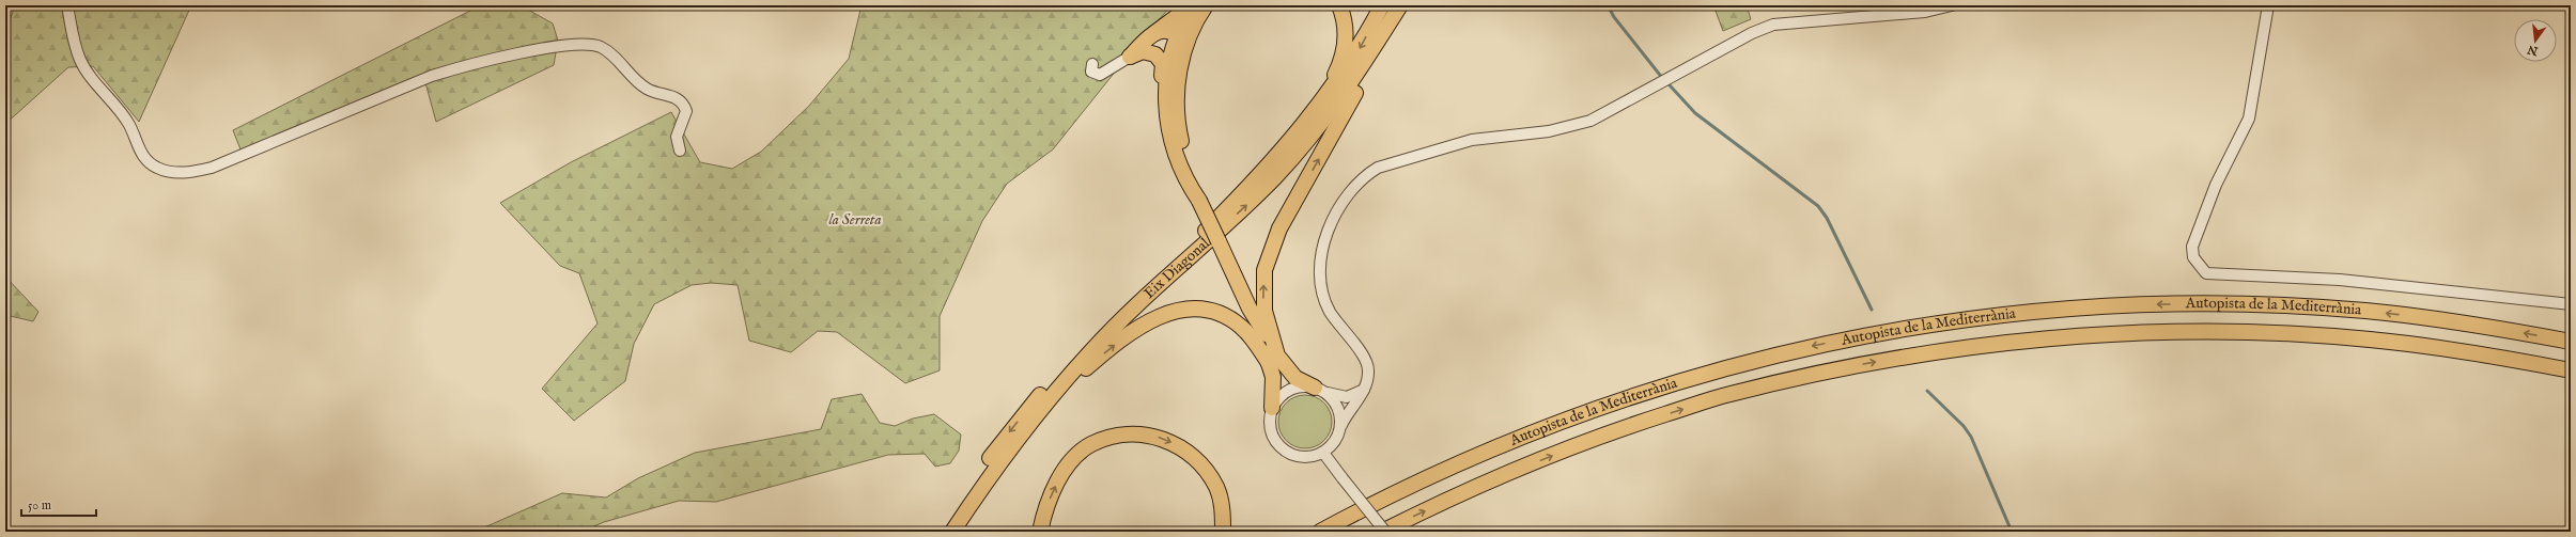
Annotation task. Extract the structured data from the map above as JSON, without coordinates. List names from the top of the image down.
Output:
{
  "streets": {
    "highway": ["Eix Diagonal", "Autopista de la Mediterrània"]
  },
  "parks": ["la Serreta"],
  "scale_bar": "50 m",
  "north": "bottom"
}
